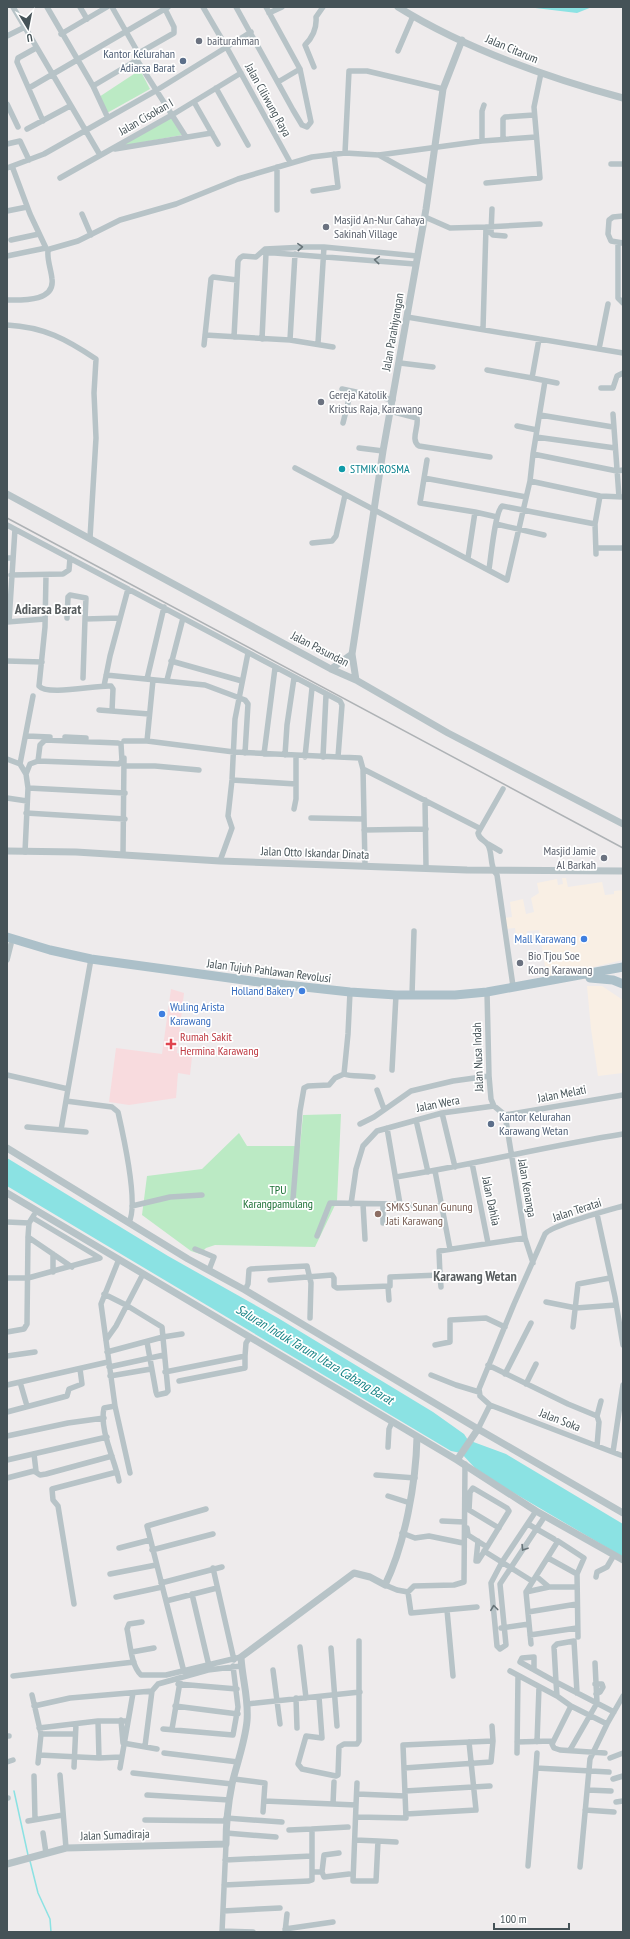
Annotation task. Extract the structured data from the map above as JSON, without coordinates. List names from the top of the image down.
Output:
{
  "streets": {
    "main road": ["Jalan Tujuh Pahlawan Revolusi"],
    "street": [
      "Jalan Citarum",
      "Jalan Ciliwung Raya",
      "Jalan Cisokan I",
      "Jalan Parahiyangan",
      "Jalan Pasundan",
      "Jalan Otto Iskandar Dinata",
      "Jalan Nusa Indah",
      "Jalan Melati",
      "Jalan Wera",
      "Jalan Kenanga",
      "Jalan Dahlia",
      "Jalan Teratai",
      "Jalan Soka",
      "Jalan Sumadiraja"
    ]
  },
  "crossings": [
    ["Jalan Citarum", "Jalan Parahiyangan"],
    ["Jalan Ciliwung Raya", "Jalan Cisokan I"],
    ["Jalan Parahiyangan", "Jalan Pasundan"],
    ["Jalan Tujuh Pahlawan Revolusi", "Jalan Nusa Indah"],
    ["Jalan Nusa Indah", "Jalan Melati"],
    ["Jalan Nusa Indah", "Jalan Wera"],
    ["Jalan Nusa Indah", "Jalan Kenanga"],
    ["Jalan Melati", "Jalan Kenanga"],
    ["Jalan Kenanga", "Jalan Teratai"]
  ],
  "districts": ["Adiarsa Barat", "Karawang Wetan"],
  "water": ["Saluran Induk Tarum Utara Cabang Barat"],
  "parks": ["TPU Karangpamulang"],
  "places": {
    "other": [
      "baiturahman",
      "Kantor Kelurahan Adiarsa Barat",
      "Masjid An-Nur Cahaya Sakinah Village",
      "Gereja Katolik Kristus Raja, Karawang",
      "STMIK ROSMA",
      "Masjid Jamie Al Barkah",
      "Mall Karawang",
      "Bio Tjou Soe Kong Karawang",
      "Holland Bakery",
      "Wuling Arista Karawang",
      "Kantor Kelurahan Karawang Wetan",
      "SMKS Sunan Gunung Jati Karawang"
    ],
    "health": ["Rumah Sakit Hermina Karawang"]
  },
  "scale_bar": "100 m",
  "north": "bottom"
}
